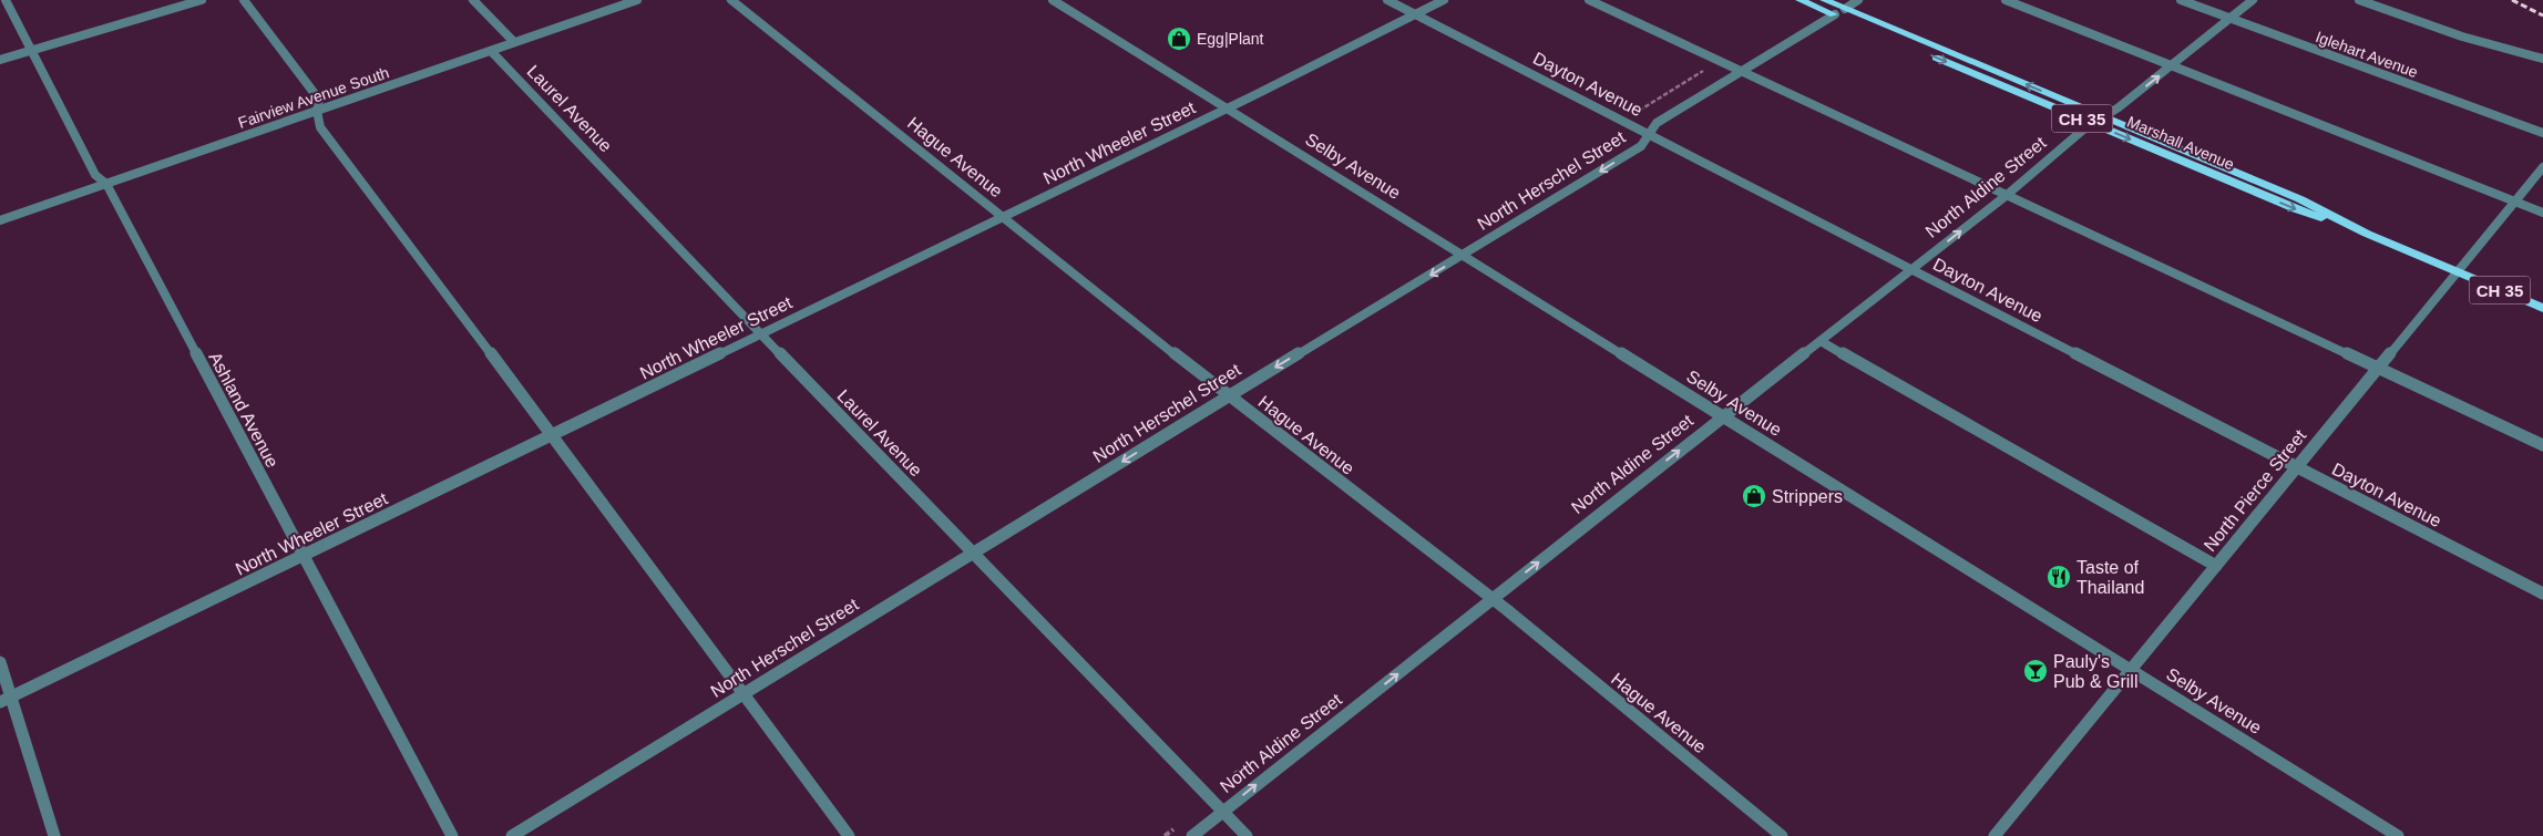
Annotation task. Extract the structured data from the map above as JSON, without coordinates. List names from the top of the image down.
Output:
{
  "streets": {
    "main road": ["CH 35", "Marshall Avenue"],
    "street": [
      "Iglehart Avenue",
      "Dayton Avenue",
      "Fairview Avenue South",
      "Laurel Avenue",
      "North Wheeler Street",
      "Hague Avenue",
      "Selby Avenue",
      "North Herschel Street",
      "North Aldine Street",
      "Ashland Avenue",
      "North Pierce Street"
    ]
  },
  "crossings": [
    ["Iglehart Avenue", "North Aldine Street"],
    ["Dayton Avenue", "North Wheeler Street"],
    ["Dayton Avenue", "North Herschel Street"],
    ["Dayton Avenue", "North Aldine Street"],
    ["Dayton Avenue", "North Pierce Street"],
    ["Fairview Avenue South", "Laurel Avenue"],
    ["Fairview Avenue South", "Ashland Avenue"],
    ["Laurel Avenue", "North Wheeler Street"],
    ["Laurel Avenue", "North Herschel Street"],
    ["Laurel Avenue", "North Aldine Street"],
    ["North Wheeler Street", "Hague Avenue"],
    ["North Wheeler Street", "Selby Avenue"],
    ["North Wheeler Street", "Ashland Avenue"],
    ["Marshall Avenue", "North Herschel Street"],
    ["Marshall Avenue", "North Aldine Street"],
    ["Marshall Avenue", "North Pierce Street"],
    ["Hague Avenue", "North Herschel Street"],
    ["Hague Avenue", "North Aldine Street"],
    ["Selby Avenue", "North Herschel Street"],
    ["Selby Avenue", "North Aldine Street"],
    ["Selby Avenue", "North Pierce Street"]
  ],
  "one_way": ["North Herschel Street", "North Aldine Street"],
  "places": {
    "shop": ["Egg|Plant", "Strippers"],
    "restaurant": ["Taste of Thailand"],
    "bar": ["Pauly's Pub & Grill"]
  }
}
